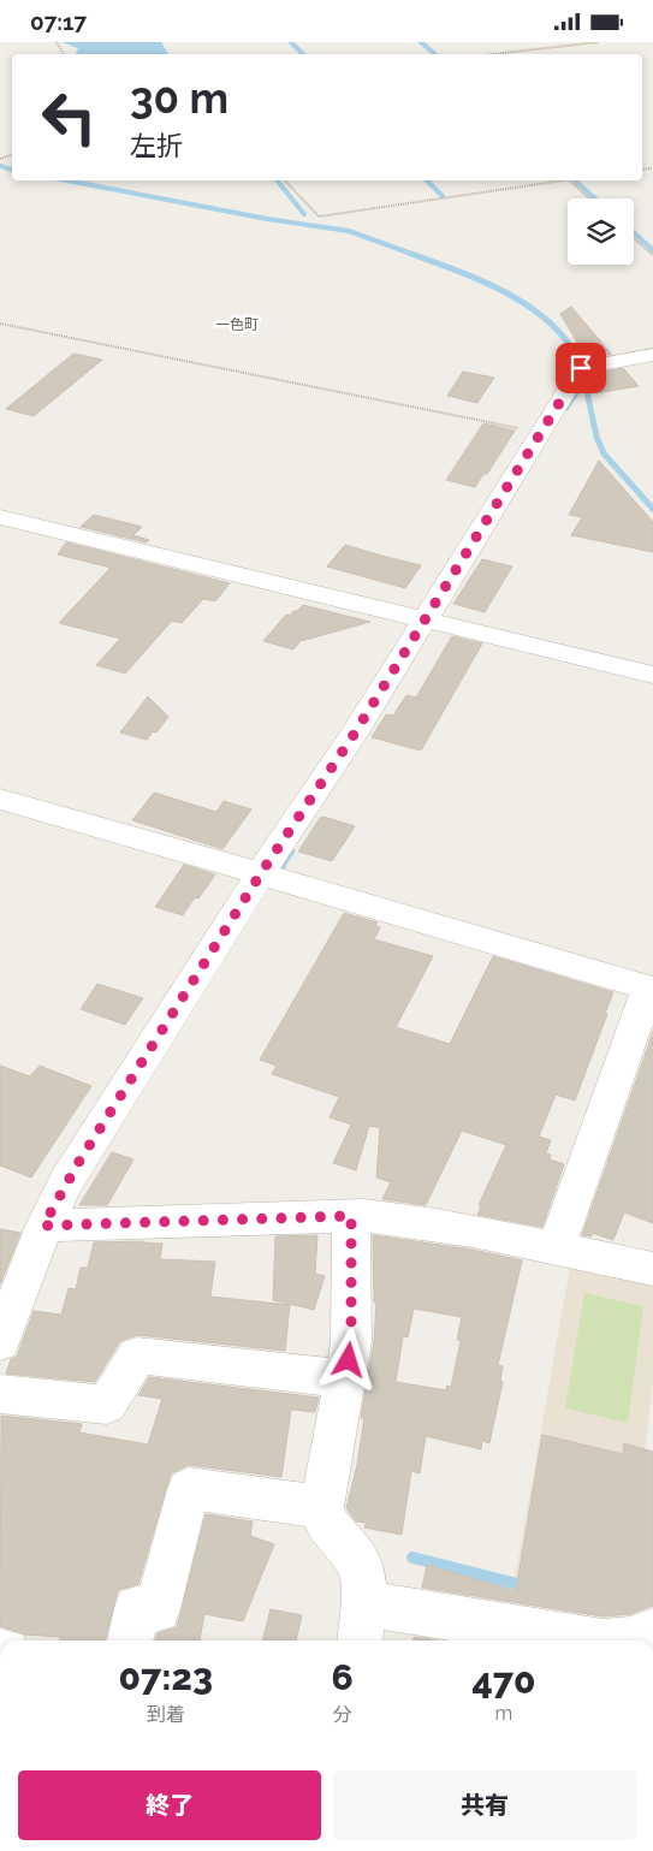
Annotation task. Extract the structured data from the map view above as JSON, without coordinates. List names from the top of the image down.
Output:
{
  "districts": ["一色町"],
  "page": {
    "status": "07:17",
    "turn": ["30 m", "左折"],
    "eta": [
      "07:23",
      "到着",
      "6",
      "分",
      "470",
      "m"
    ],
    "buttons": ["終了", "共有"]
  }
}
